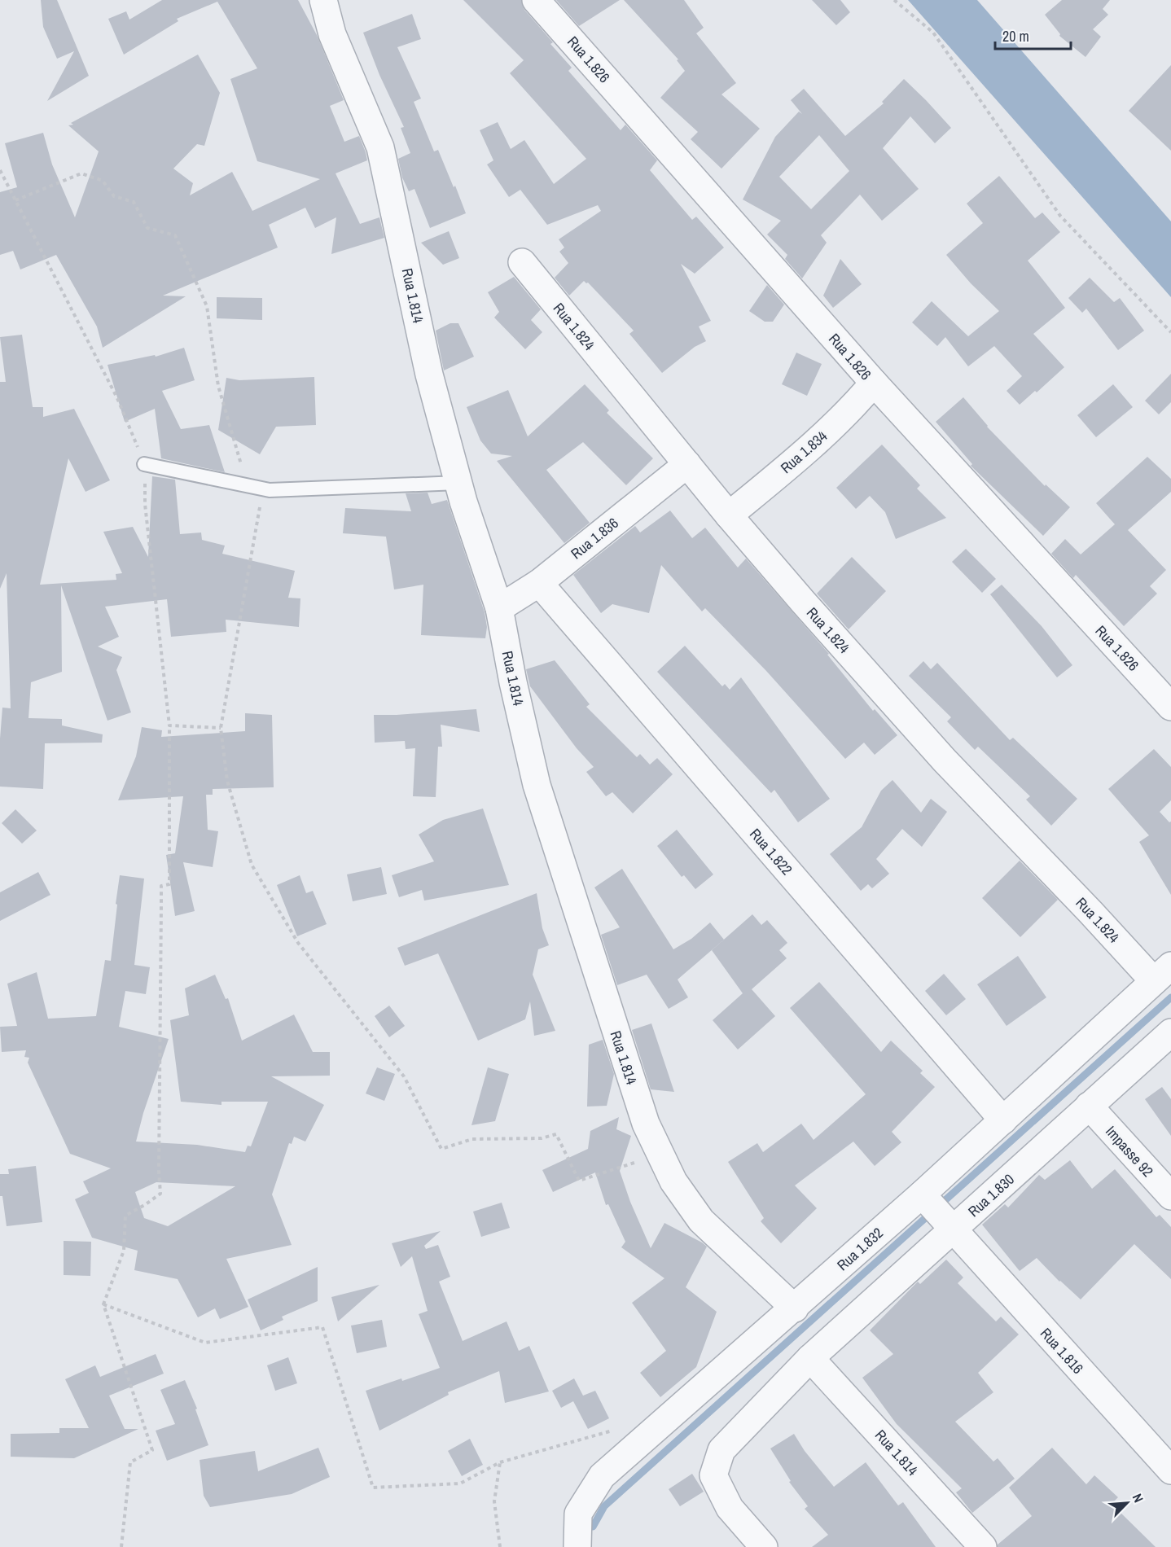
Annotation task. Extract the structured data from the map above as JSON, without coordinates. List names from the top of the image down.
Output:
{
  "streets": {
    "street": [
      "Rua 1.826",
      "Rua 1.814",
      "Rua 1.824",
      "Rua 1.834",
      "Rua 1.836",
      "Rua 1.822",
      "Impasse 92",
      "Rua 1.830",
      "Rua 1.832",
      "Rua 1.816"
    ]
  },
  "crossings": [
    ["Rua 1.826", "Rua 1.834"],
    ["Rua 1.814", "Rua 1.836"],
    ["Rua 1.814", "Rua 1.830"],
    ["Rua 1.814", "Rua 1.832"],
    ["Rua 1.824", "Rua 1.834"],
    ["Rua 1.824", "Rua 1.836"],
    ["Rua 1.824", "Rua 1.832"],
    ["Rua 1.836", "Rua 1.822"],
    ["Rua 1.822", "Rua 1.832"],
    ["Impasse 92", "Rua 1.830"],
    ["Rua 1.830", "Rua 1.816"],
    ["Rua 1.832", "Rua 1.816"]
  ],
  "scale_bar": "20 m",
  "north": "top right"
}
